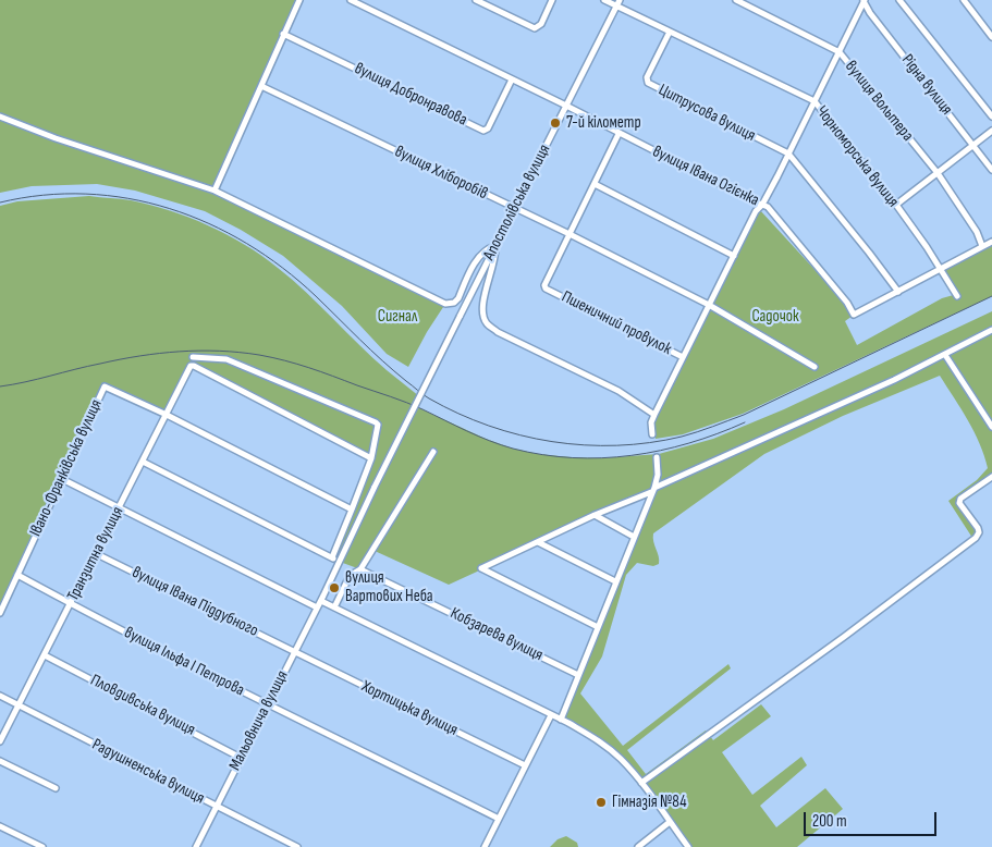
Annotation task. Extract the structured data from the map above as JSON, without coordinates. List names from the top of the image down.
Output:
{
  "streets": {
    "street": [
      "Рідна вулиця",
      "вулиця Добронравова",
      "вулиця Вольтера",
      "Цитрусова вулиця",
      "Чорноморська вулиця",
      "вулиця Хліборобів",
      "вулиця Івана Огієнка",
      "Апостолівська вулиця",
      "Пшеничний провулок",
      "Івано-Франківська вулиця",
      "Транзитна вулиця",
      "вулиця Івана Піддубного",
      "Кобзарева вулиця",
      "вулиця Ільфа І Петрова",
      "Пловдивська вулиця",
      "Хортицька вулиця",
      "Мальовнича вулиця",
      "Радушненська вулиця"
    ]
  },
  "crossings": [
    ["вулиця Добронравова", "вулиця Івана Огієнка"],
    ["вулиця Вольтера", "вулиця Івана Огієнка"],
    ["Цитрусова вулиця", "Чорноморська вулиця"],
    ["Чорноморська вулиця", "вулиця Івана Огієнка"],
    ["Чорноморська вулиця", "Апостолівська вулиця"],
    ["вулиця Хліборобів", "Апостолівська вулиця"],
    ["вулиця Хліборобів", "Пшеничний провулок"],
    ["вулиця Івана Огієнка", "Апостолівська вулиця"],
    ["Івано-Франківська вулиця", "Транзитна вулиця"],
    ["Івано-Франківська вулиця", "вулиця Ільфа І Петрова"],
    ["Транзитна вулиця", "вулиця Івана Піддубного"],
    ["Транзитна вулиця", "вулиця Ільфа І Петрова"],
    ["Транзитна вулиця", "Пловдивська вулиця"],
    ["Транзитна вулиця", "Радушненська вулиця"],
    ["вулиця Івана Піддубного", "Хортицька вулиця"],
    ["вулиця Івана Піддубного", "Мальовнича вулиця"],
    ["вулиця Ільфа І Петрова", "Мальовнича вулиця"],
    ["Пловдивська вулиця", "Мальовнича вулиця"],
    ["Хортицька вулиця", "Мальовнича вулиця"],
    ["Мальовнича вулиця", "Радушненська вулиця"]
  ],
  "parks": ["Сигнал", "Садочок"],
  "places": ["7-й кілометр", "вулиця Вартових Неба", "Гімназія №84"],
  "scale_bar": "200 m"
}
